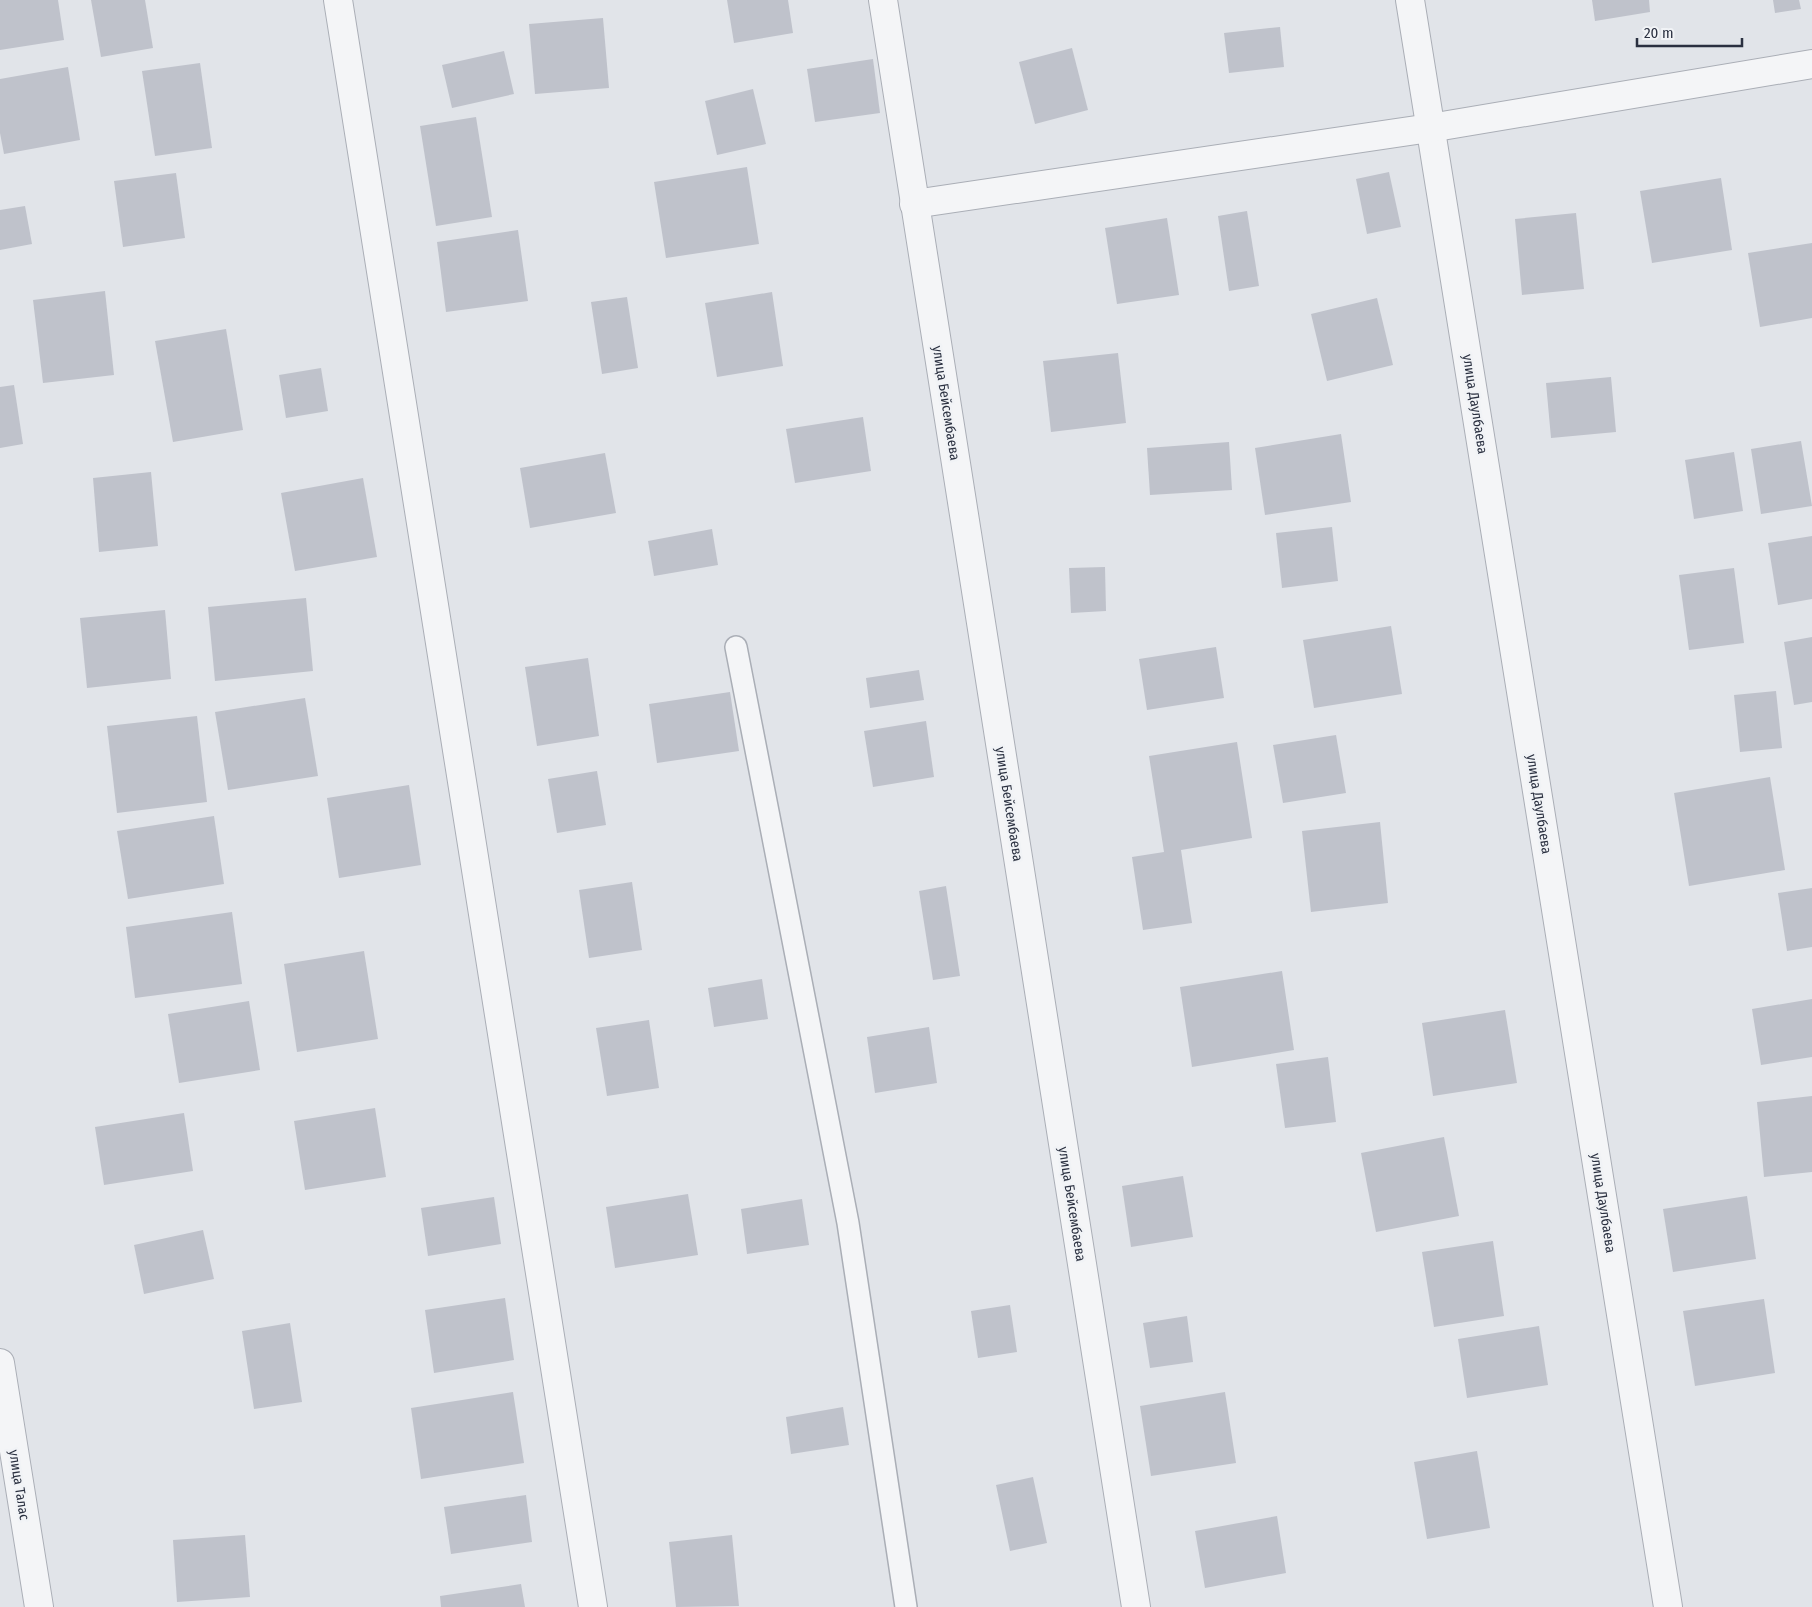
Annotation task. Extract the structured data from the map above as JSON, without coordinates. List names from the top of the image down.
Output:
{
  "streets": {
    "street": ["улица Бейсембаева", "улица Даулбаева", "улица Талас"]
  },
  "scale_bar": "20 m"
}
